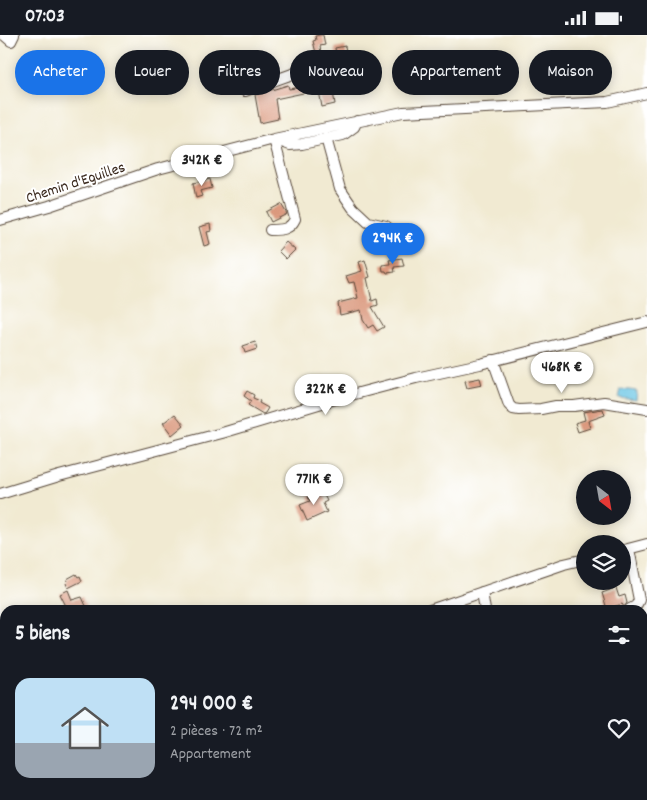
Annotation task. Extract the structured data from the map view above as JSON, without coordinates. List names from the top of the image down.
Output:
{
  "streets": {
    "street": ["Chemin d'Eguilles"]
  },
  "north": "bottom right",
  "page": {
    "status": "07:03",
    "chip": [
      "Acheter",
      "Louer",
      "Filtres",
      "Nouveau",
      "Appartement",
      "Maison"
    ],
    "price": [
      "342K €",
      "294K €",
      "468K €",
      "322K €",
      "771K €"
    ],
    "heading": "5 biens",
    "list": [
      {
        "name": "294 000 €",
        "note": "2 pièces · 72 m² · Appartement"
      }
    ]
  }
}
